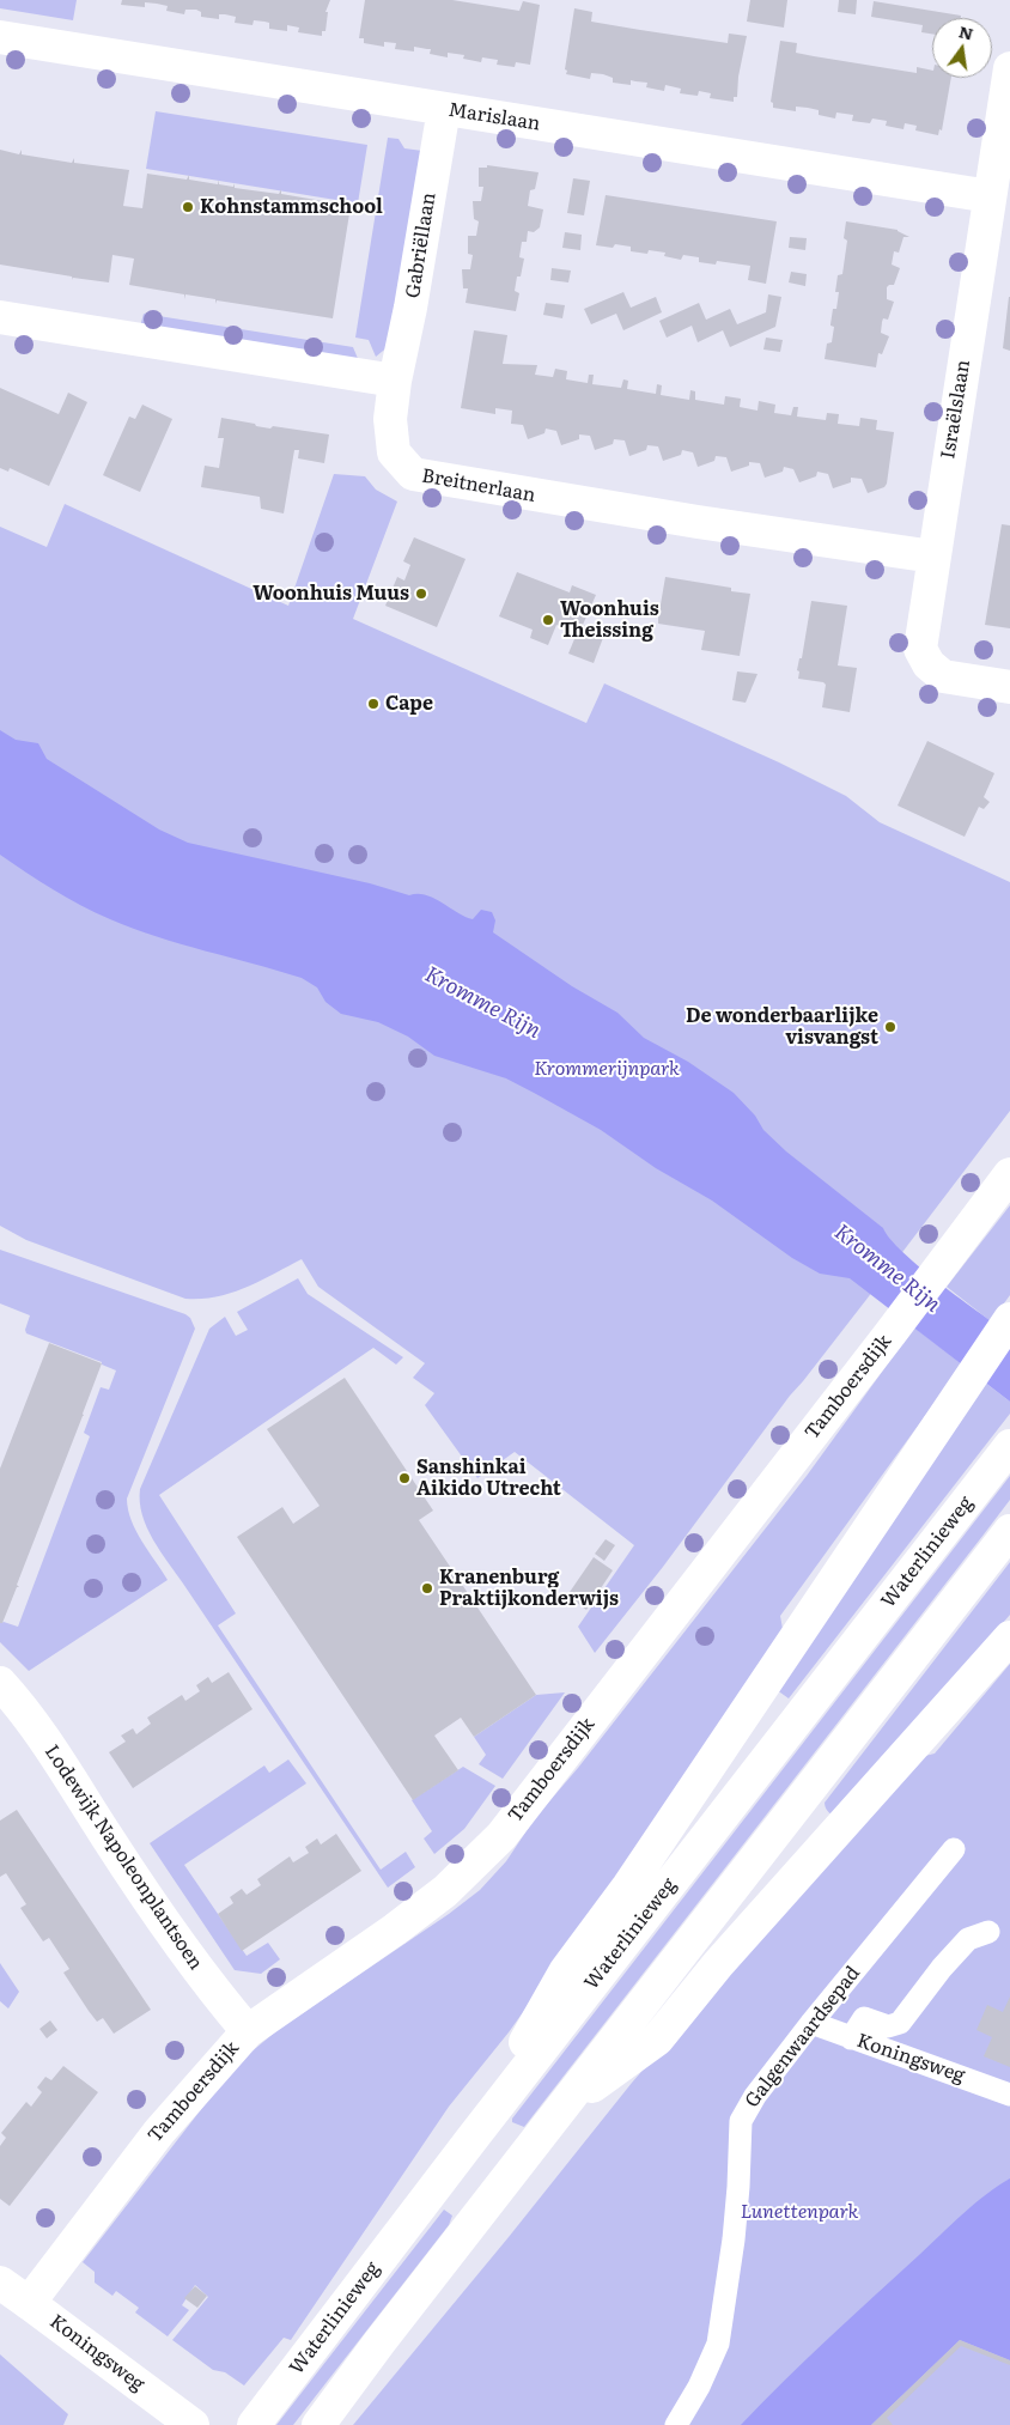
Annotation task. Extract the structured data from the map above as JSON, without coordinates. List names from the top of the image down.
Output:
{
  "streets": {
    "street": [
      "Marislaan",
      "Gabriëllaan",
      "Israëlslaan",
      "Breitnerlaan",
      "Tamboersdijk",
      "Waterlinieweg",
      "Lodewijk Napoleonplantsoen",
      "Koningsweg"
    ],
    "lane": ["Galgenwaardsepad"]
  },
  "crossings": [
    ["Marislaan", "Gabriëllaan"],
    ["Marislaan", "Israëlslaan"],
    ["Gabriëllaan", "Breitnerlaan"],
    ["Israëlslaan", "Breitnerlaan"],
    ["Tamboersdijk", "Lodewijk Napoleonplantsoen"],
    ["Tamboersdijk", "Koningsweg"],
    ["Galgenwaardsepad", "Koningsweg"]
  ],
  "water": ["Kromme Rijn"],
  "parks": ["Krommerijnpark", "Lunettenpark"],
  "places": [
    "Kohnstammschool",
    "Woonhuis Muus",
    "Woonhuis Theissing",
    "Cape",
    "De wonderbaarlijke visvangst",
    "Sanshinkai Aikido Utrecht",
    "Kranenburg Praktijkonderwijs"
  ],
  "north": "top"
}
